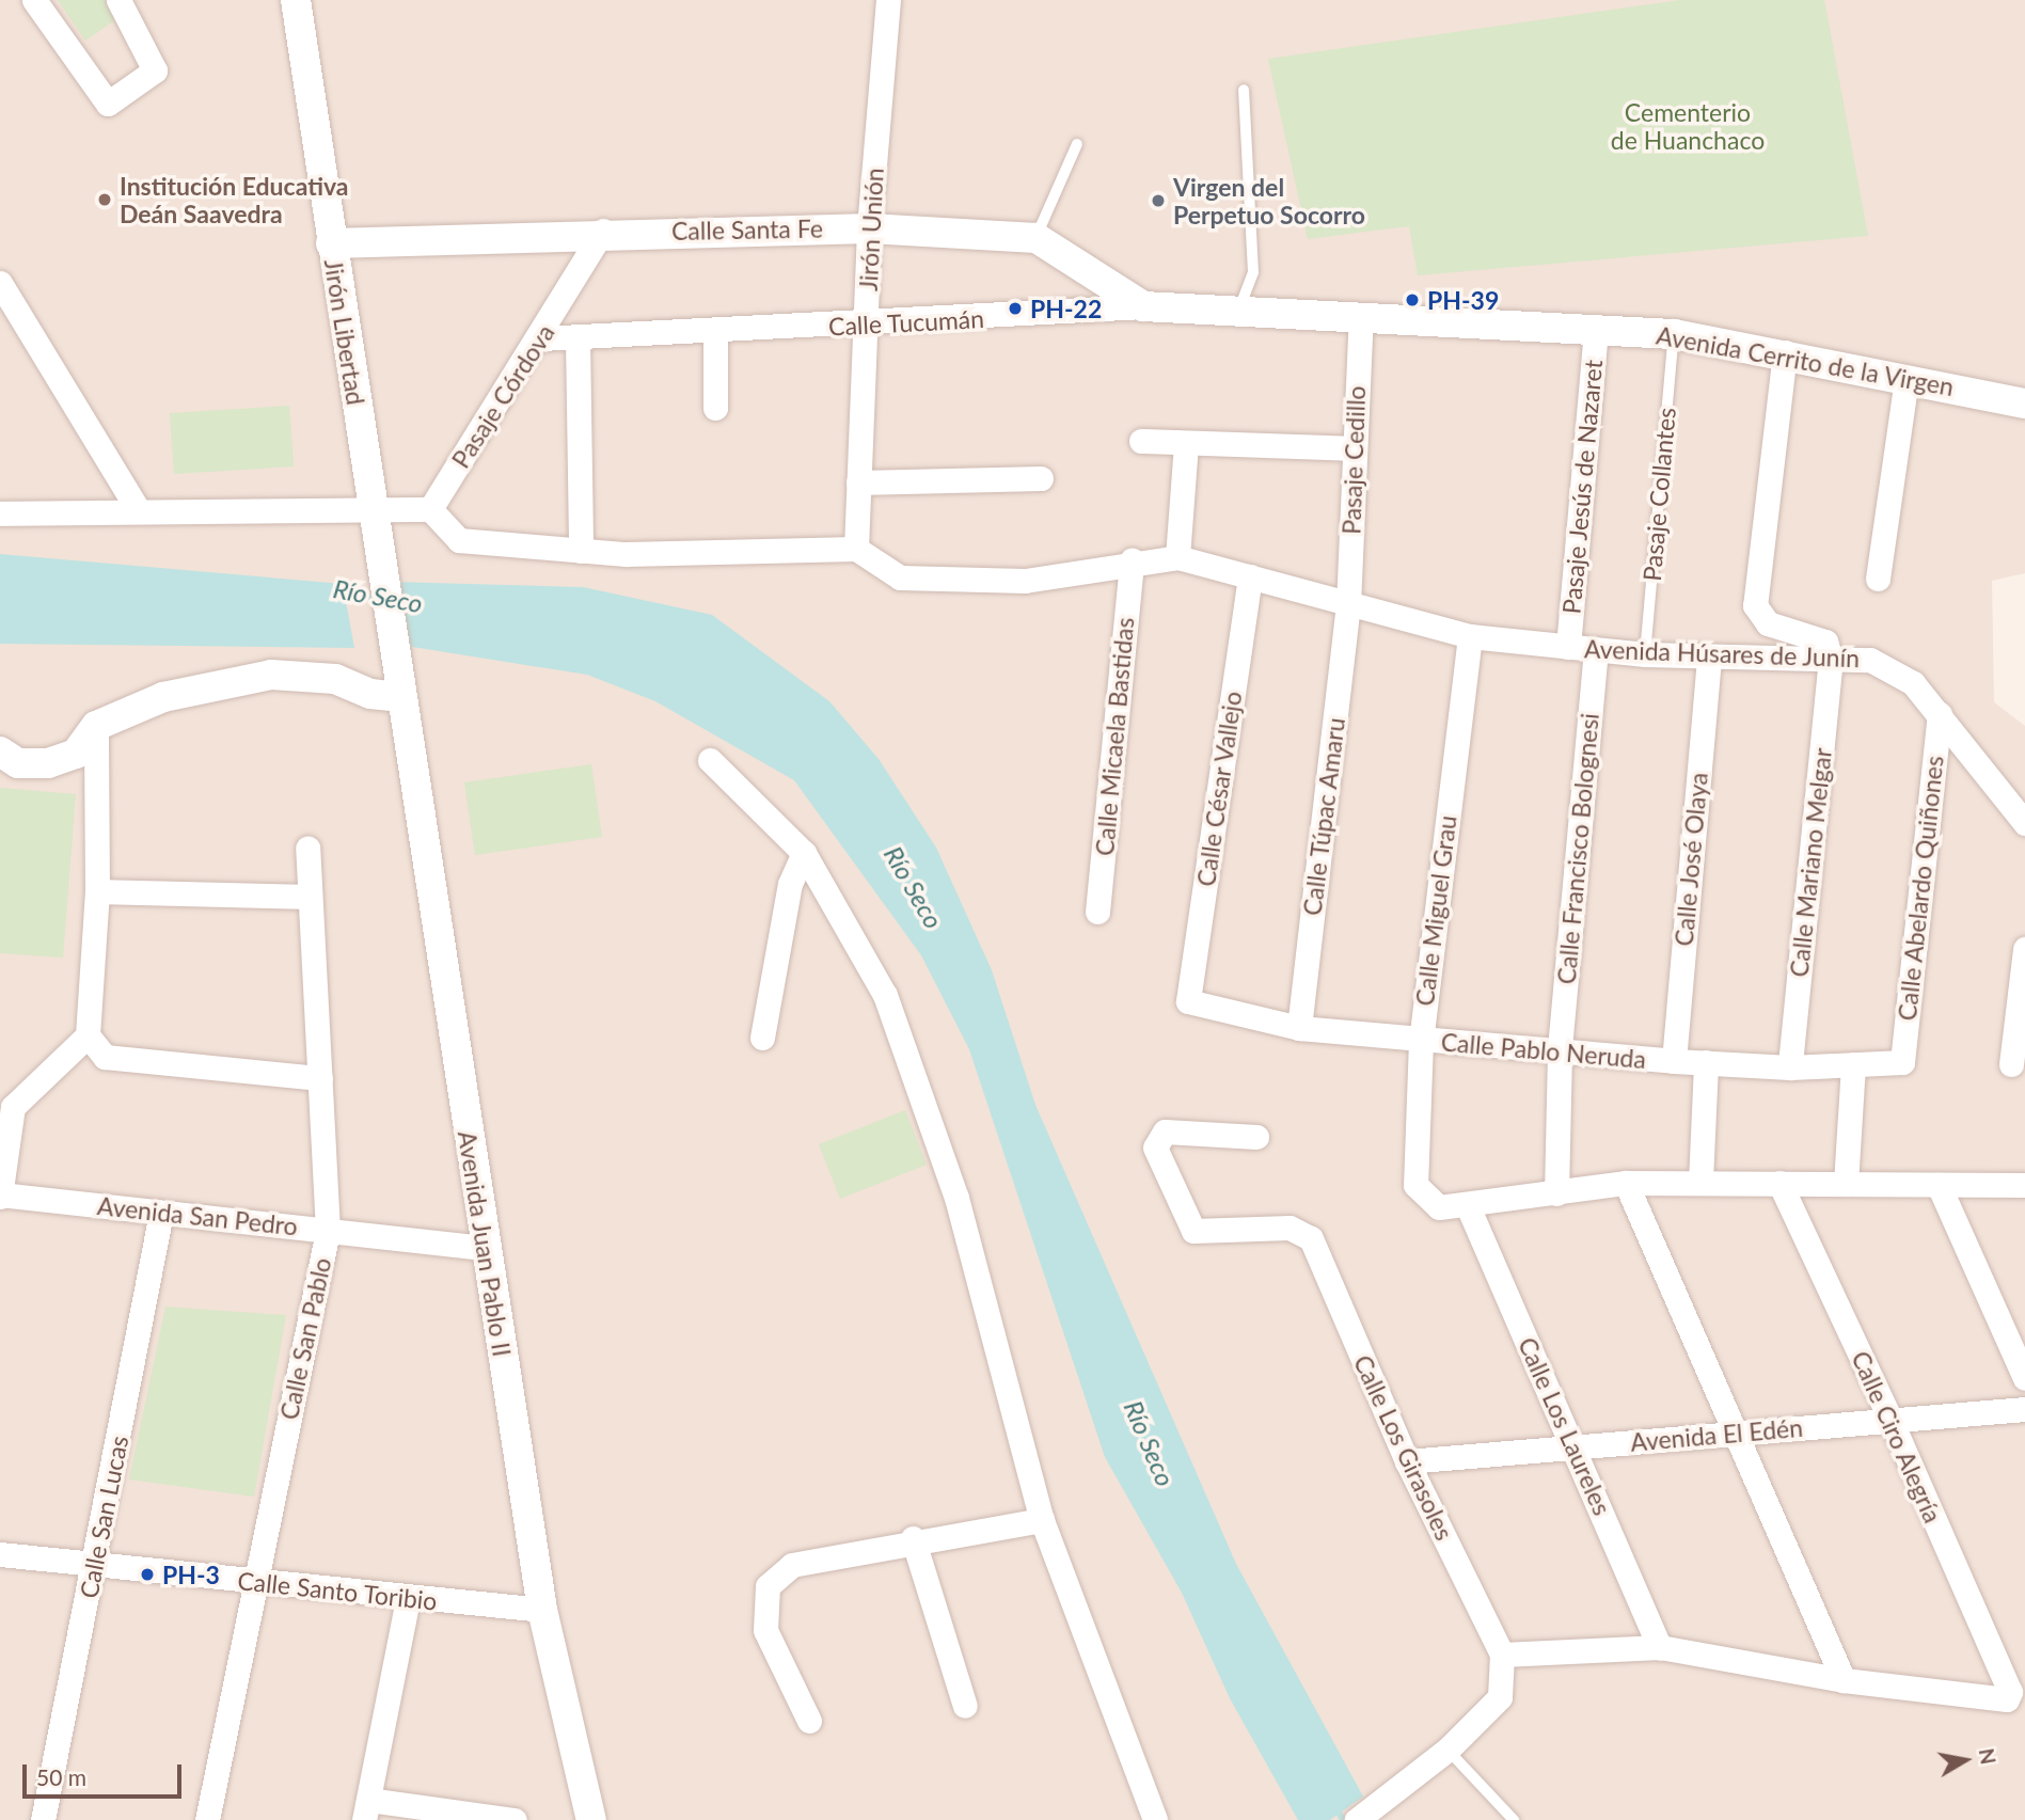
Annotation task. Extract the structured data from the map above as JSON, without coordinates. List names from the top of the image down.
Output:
{
  "streets": {
    "street": [
      "Calle Santa Fe",
      "Jirón Unión",
      "Calle Tucumán",
      "Jirón Libertad",
      "Avenida Cerrito de la Virgen",
      "Pasaje Córdova",
      "Pasaje Cedillo",
      "Pasaje Jesús de Nazaret",
      "Avenida Húsares de Junín",
      "Calle Micaela Bastidas",
      "Calle César Vallejo",
      "Calle Túpac Amaru",
      "Calle Francisco Bolognesi",
      "Calle José Olaya",
      "Calle Mariano Melgar",
      "Calle Abelardo Quiñones",
      "Calle Miguel Grau",
      "Calle Pablo Neruda",
      "Avenida San Pedro",
      "Avenida Juan Pablo II",
      "Calle San Pablo",
      "Calle Los Laureles",
      "Avenida El Edén",
      "Calle Ciro Alegría",
      "Calle Los Girasoles",
      "Calle San Lucas",
      "Calle Santo Toribio"
    ],
    "lane": ["Pasaje Collantes"]
  },
  "crossings": [
    ["Calle Santa Fe", "Jirón Unión"],
    ["Calle Santa Fe", "Calle Tucumán"],
    ["Calle Santa Fe", "Jirón Libertad"],
    ["Calle Santa Fe", "Pasaje Córdova"],
    ["Jirón Unión", "Calle Tucumán"],
    ["Jirón Unión", "Avenida Húsares de Junín"],
    ["Calle Tucumán", "Avenida Cerrito de la Virgen"],
    ["Calle Tucumán", "Pasaje Córdova"],
    ["Calle Tucumán", "Pasaje Cedillo"],
    ["Jirón Libertad", "Avenida Juan Pablo II"],
    ["Avenida Cerrito de la Virgen", "Pasaje Cedillo"],
    ["Avenida Cerrito de la Virgen", "Pasaje Jesús de Nazaret"],
    ["Avenida Cerrito de la Virgen", "Pasaje Collantes"],
    ["Pasaje Cedillo", "Avenida Húsares de Junín"],
    ["Pasaje Cedillo", "Calle Túpac Amaru"],
    ["Pasaje Jesús de Nazaret", "Avenida Húsares de Junín"],
    ["Pasaje Collantes", "Avenida Húsares de Junín"],
    ["Avenida Húsares de Junín", "Calle Micaela Bastidas"],
    ["Avenida Húsares de Junín", "Calle César Vallejo"],
    ["Avenida Húsares de Junín", "Calle Túpac Amaru"],
    ["Avenida Húsares de Junín", "Calle Francisco Bolognesi"],
    ["Avenida Húsares de Junín", "Calle José Olaya"],
    ["Avenida Húsares de Junín", "Calle Mariano Melgar"],
    ["Avenida Húsares de Junín", "Calle Abelardo Quiñones"],
    ["Avenida Húsares de Junín", "Calle Miguel Grau"],
    ["Calle César Vallejo", "Calle Pablo Neruda"],
    ["Calle Túpac Amaru", "Calle Pablo Neruda"],
    ["Calle Francisco Bolognesi", "Calle Pablo Neruda"],
    ["Calle José Olaya", "Calle Pablo Neruda"],
    ["Calle Mariano Melgar", "Calle Pablo Neruda"],
    ["Calle Abelardo Quiñones", "Calle Pablo Neruda"],
    ["Calle Miguel Grau", "Calle Pablo Neruda"],
    ["Calle Miguel Grau", "Calle Los Laureles"],
    ["Avenida San Pedro", "Avenida Juan Pablo II"],
    ["Avenida San Pedro", "Calle San Pablo"],
    ["Avenida San Pedro", "Calle San Lucas"],
    ["Avenida Juan Pablo II", "Calle Santo Toribio"],
    ["Calle San Pablo", "Calle Santo Toribio"],
    ["Calle Los Laureles", "Avenida El Edén"],
    ["Avenida El Edén", "Calle Ciro Alegría"],
    ["Avenida El Edén", "Calle Los Girasoles"],
    ["Calle San Lucas", "Calle Santo Toribio"]
  ],
  "water": ["Río Seco"],
  "parks": ["Cementerio de Huanchaco"],
  "places": [
    "Institución Educativa Deán Saavedra",
    "Virgen del Perpetuo Socorro",
    "PH-39",
    "PH-22",
    "PH-3"
  ],
  "scale_bar": "50 m",
  "north": "right"
}
